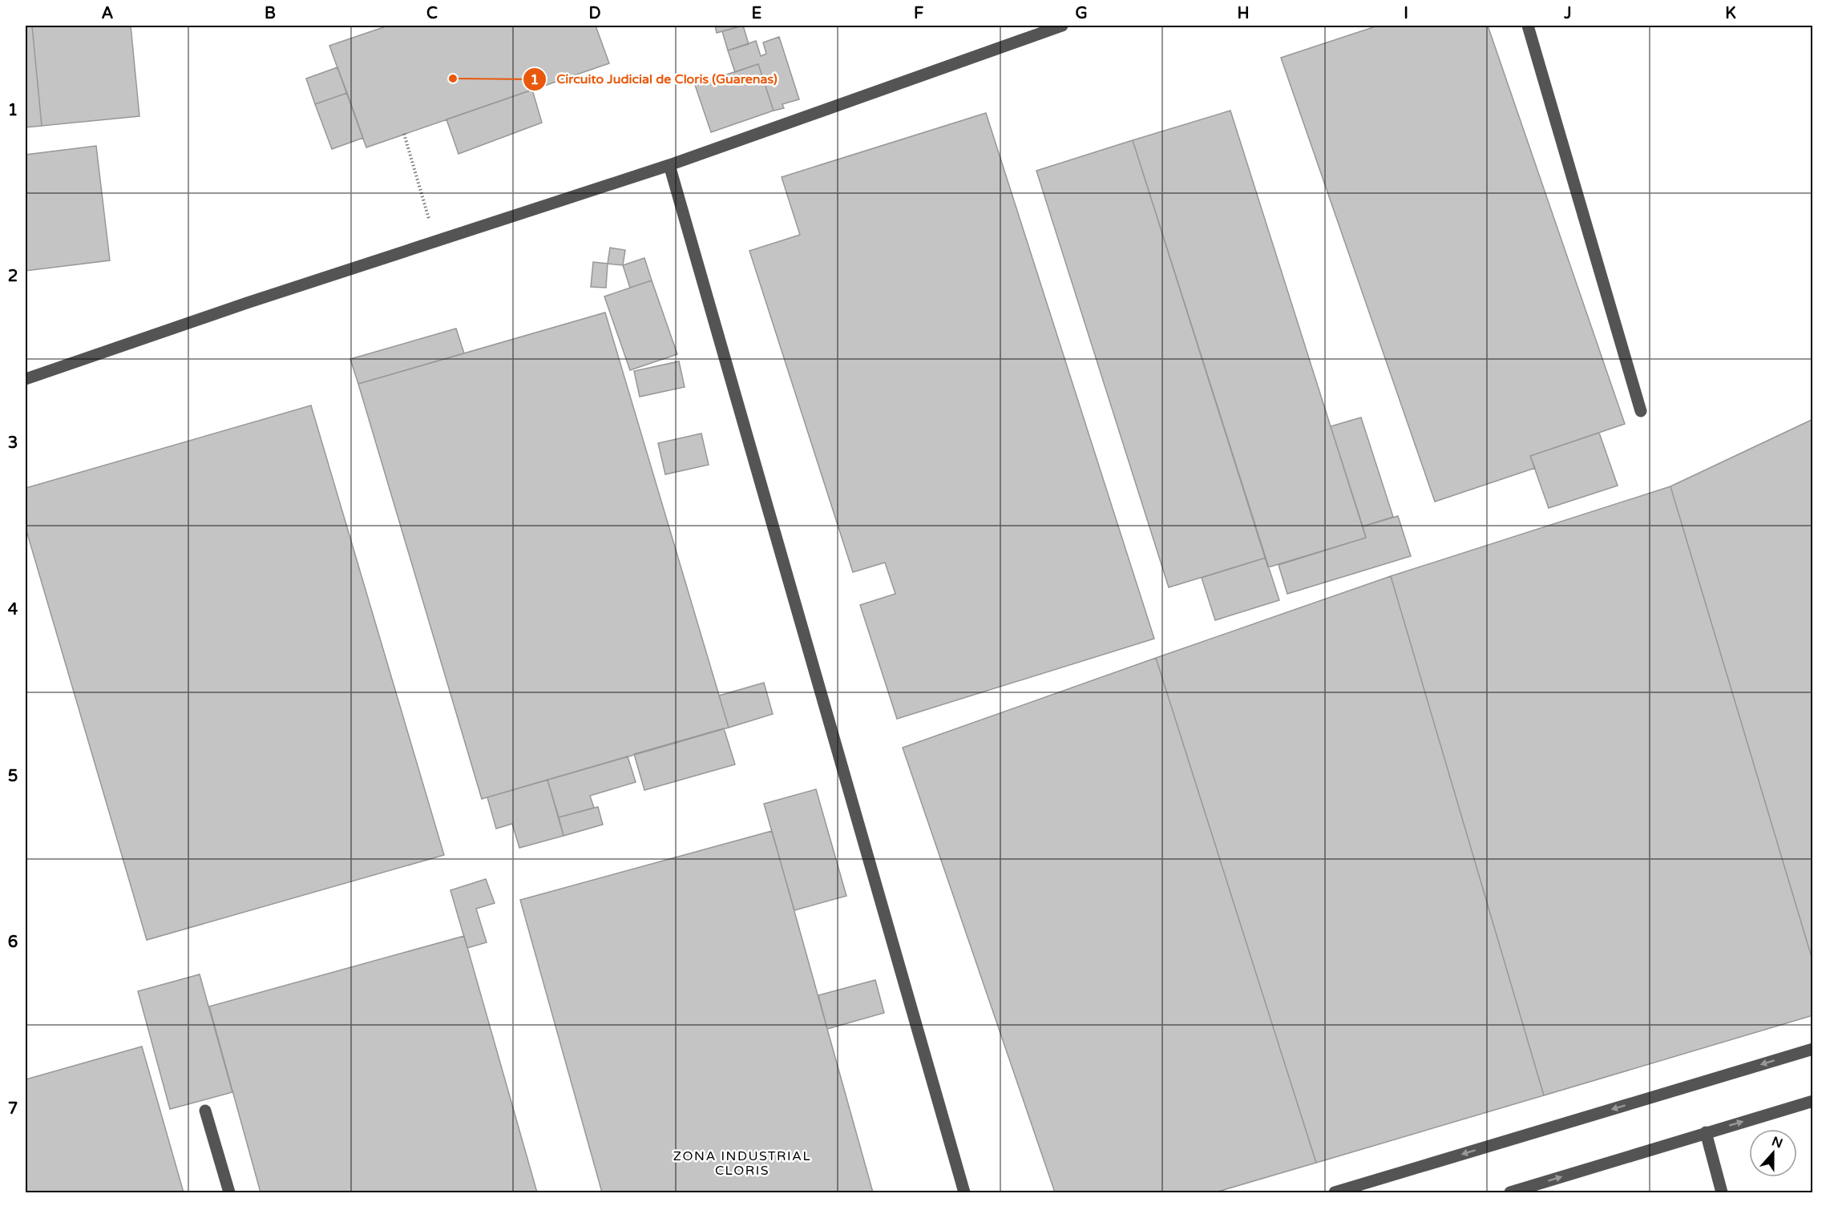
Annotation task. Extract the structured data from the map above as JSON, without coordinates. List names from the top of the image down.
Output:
{
  "districts": ["ZONA INDUSTRIAL CLORIS"],
  "places": ["Circuito Judicial de Cloris (Guarenas)"],
  "north": "top",
  "grid": {
    "columns": [
      "A",
      "B",
      "C",
      "D",
      "E",
      "F",
      "G",
      "H",
      "I",
      "J",
      "K"
    ],
    "rows": [
      "1",
      "2",
      "3",
      "4",
      "5",
      "6",
      "7"
    ]
  }
}
